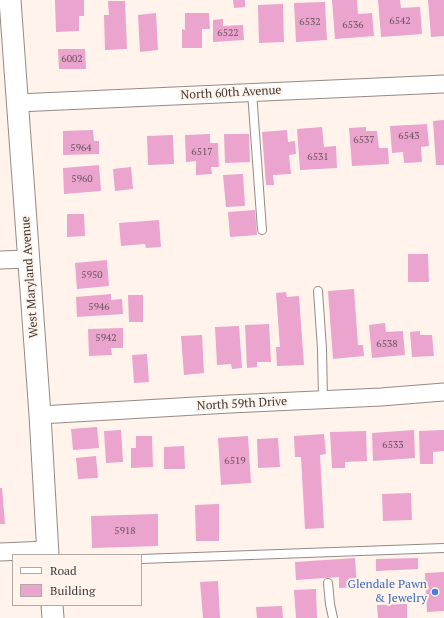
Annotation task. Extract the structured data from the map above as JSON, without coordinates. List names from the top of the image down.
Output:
{
  "streets": {
    "street": ["North 60th Avenue", "West Maryland Avenue", "North 59th Drive"]
  },
  "crossings": [
    ["North 60th Avenue", "West Maryland Avenue"],
    ["West Maryland Avenue", "North 59th Drive"]
  ],
  "places": ["Glendale Pawn & Jewelry"],
  "house_numbers": [
    "6542",
    "6532",
    "6536",
    "6522",
    "6002",
    "6543",
    "6537",
    "5964",
    "6517",
    "6531",
    "5960",
    "5950",
    "5946",
    "5942",
    "6538",
    "6533",
    "6519",
    "5918"
  ],
  "legend": ["Road", "Building"]
}
